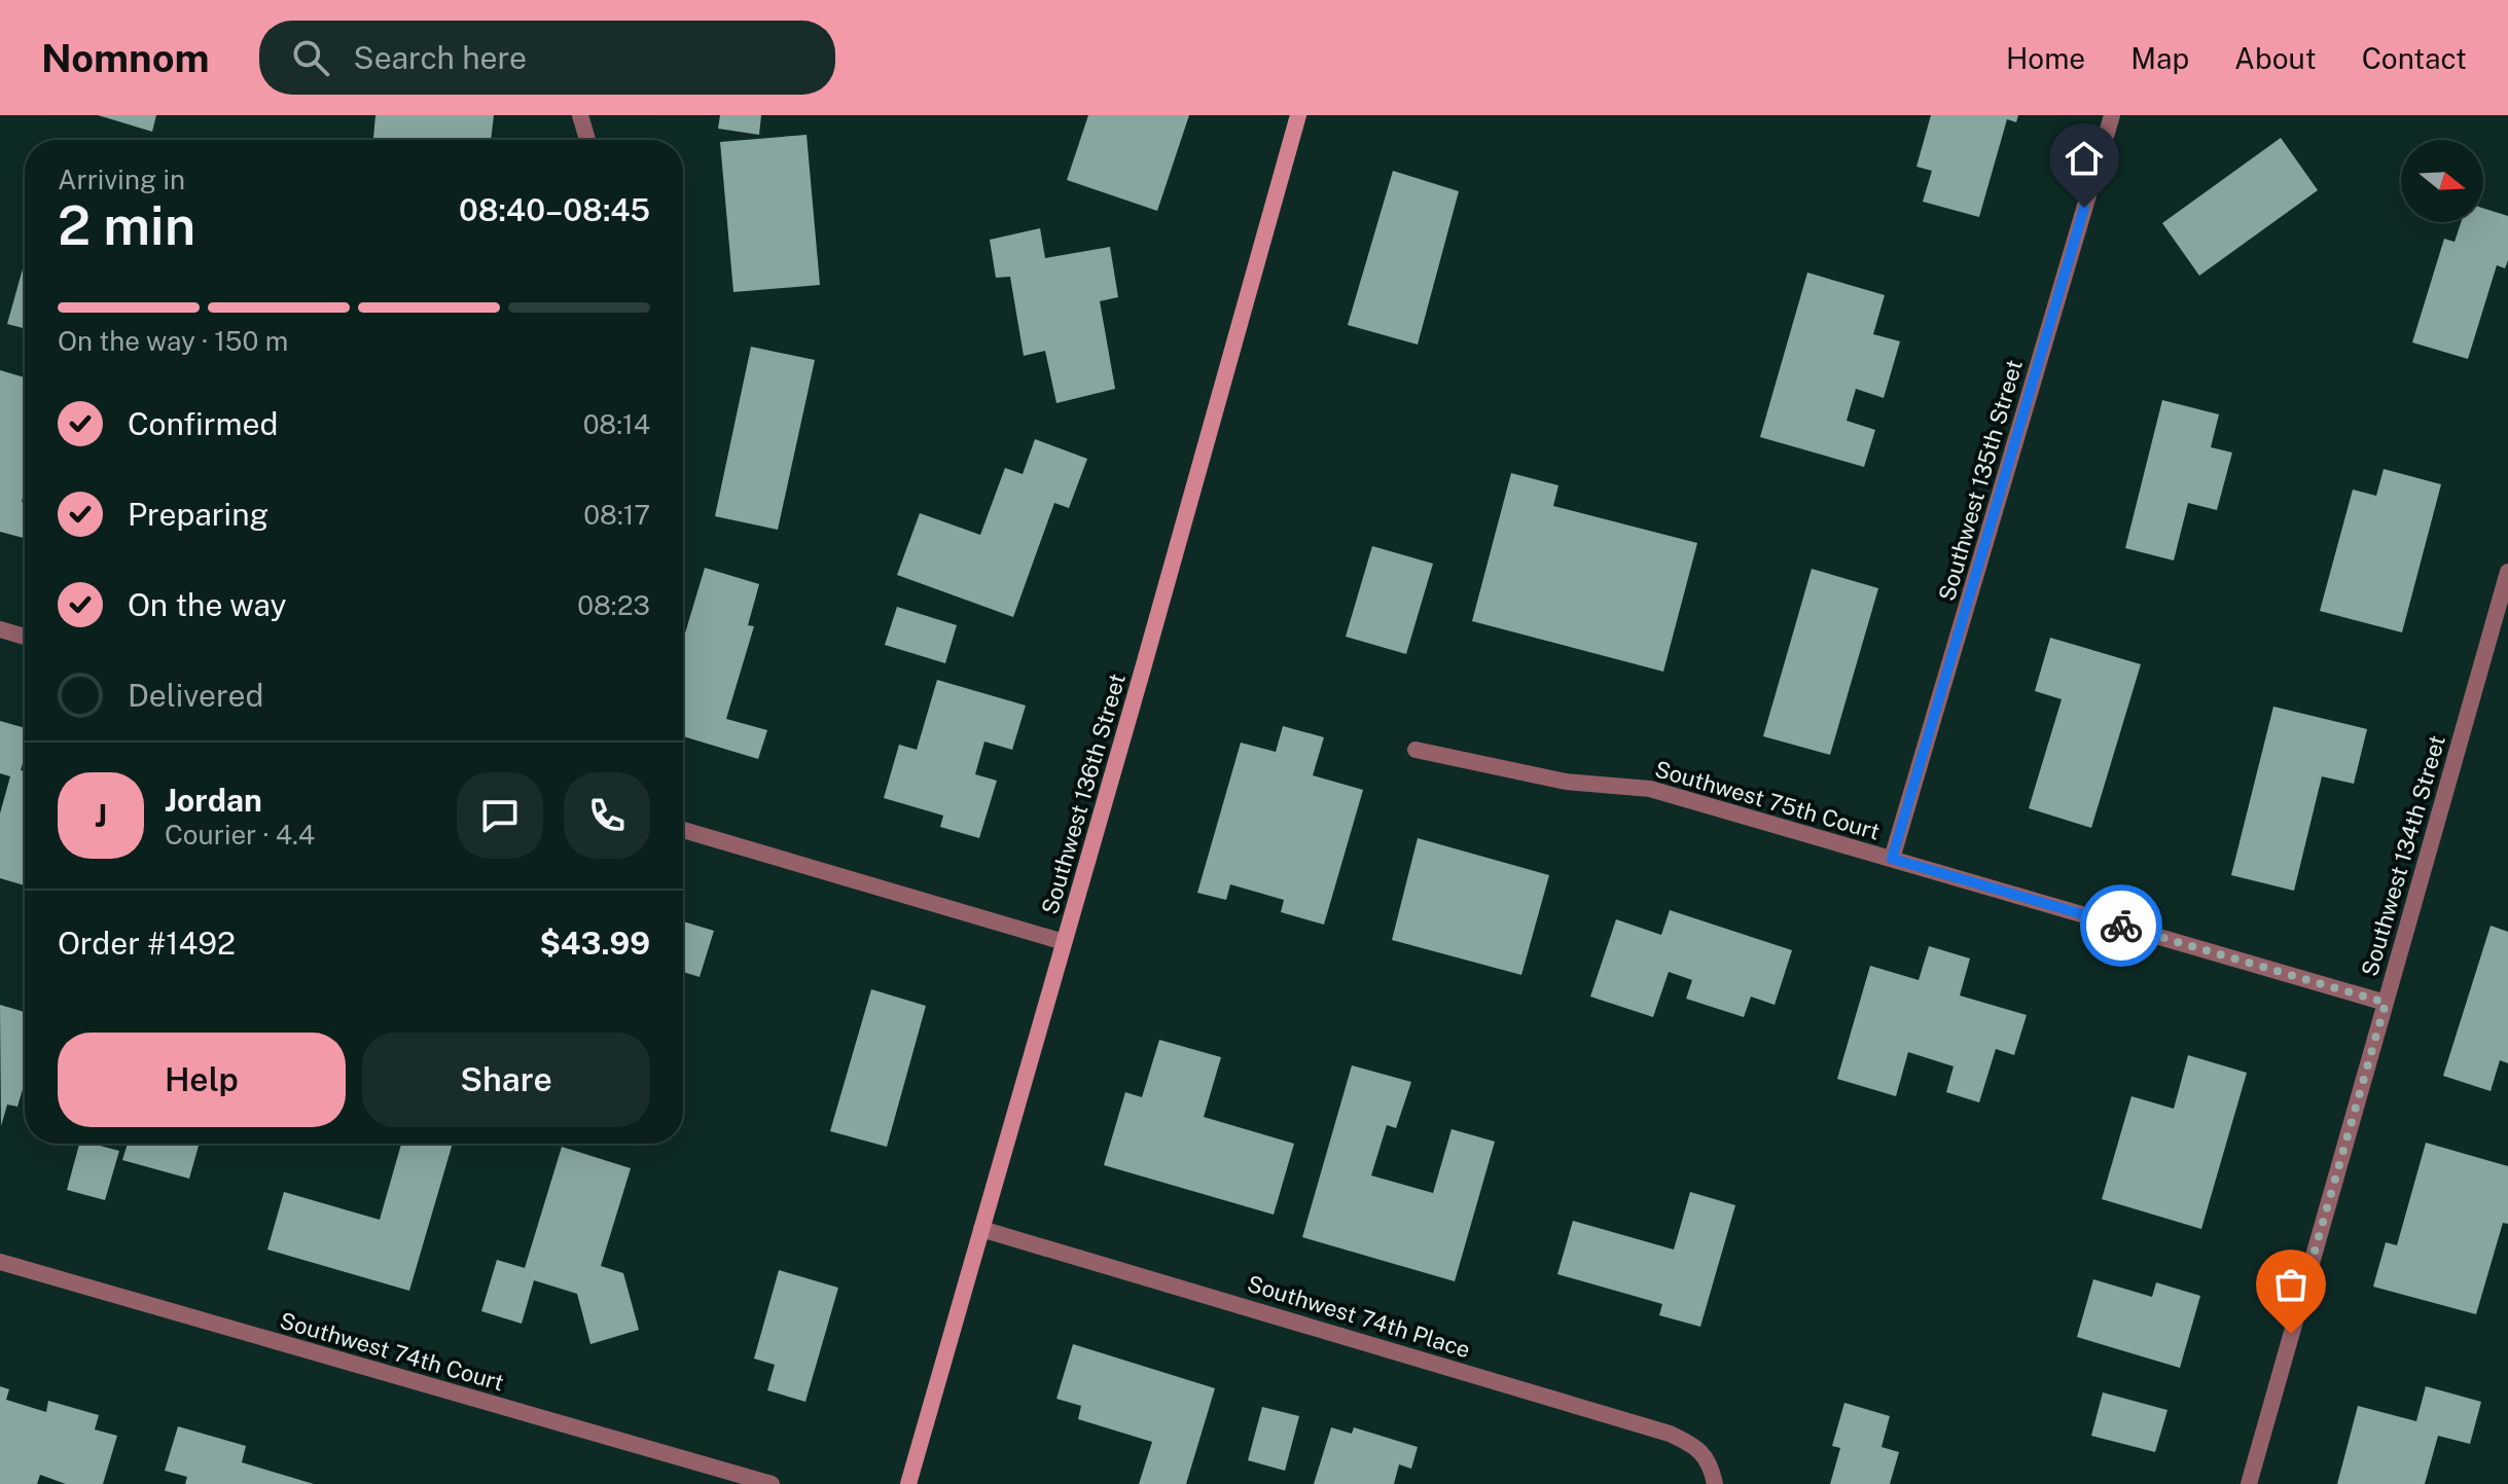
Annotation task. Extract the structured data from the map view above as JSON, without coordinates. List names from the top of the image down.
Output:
{
  "streets": {
    "street": [
      "Southwest 135th Street",
      "Southwest 136th Street",
      "Southwest 75th Court",
      "Southwest 134th Street",
      "Southwest 74th Place",
      "Southwest 74th Court"
    ]
  },
  "crossings": [
    ["Southwest 135th Street", "Southwest 75th Court"],
    ["Southwest 136th Street", "Southwest 74th Place"],
    ["Southwest 75th Court", "Southwest 134th Street"]
  ],
  "north": "right",
  "page": {
    "header": "Nomnom",
    "search": "Search here",
    "nav": [
      "Home",
      "Map",
      "About",
      "Contact"
    ],
    "heading": ["2 min", "Arriving in", "08:40–08:45"],
    "panel": [
      "Jordan",
      "Courier · 4.4",
      "Order #1492",
      "$43.99"
    ],
    "bar": "On the way · 150 m",
    "list": [
      ["Confirmed", "08:14"],
      ["Preparing", "08:17"],
      ["On the way", "08:23"],
      "Delivered"
    ],
    "round": "J",
    "buttons": ["Help", "Share"]
  }
}
